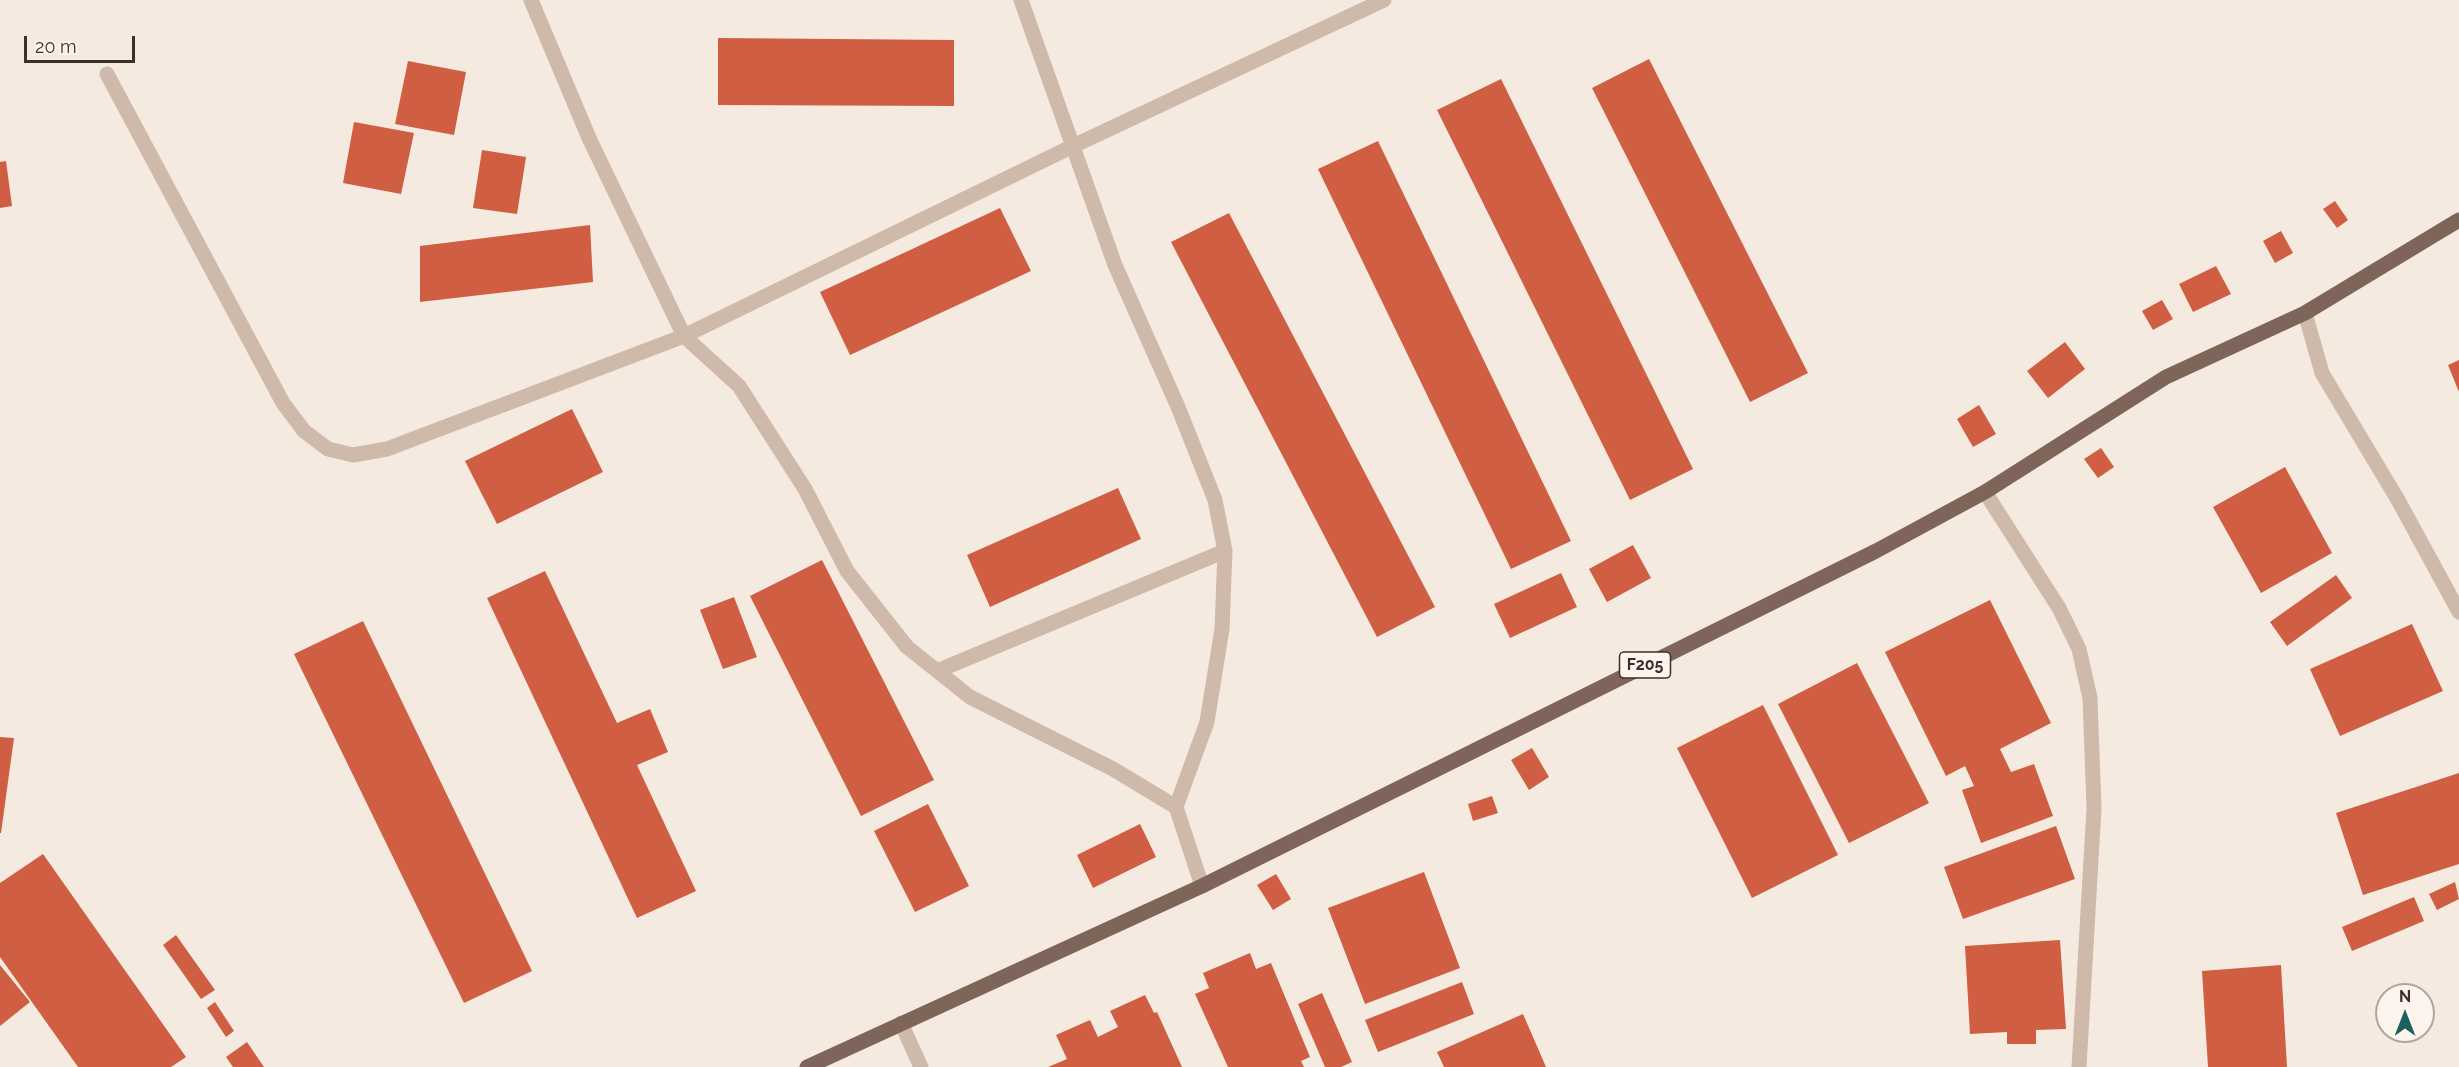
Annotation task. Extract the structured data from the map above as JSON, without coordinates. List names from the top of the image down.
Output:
{
  "streets": {
    "main road": ["F205"]
  },
  "scale_bar": "20 m",
  "north": "top"
}
